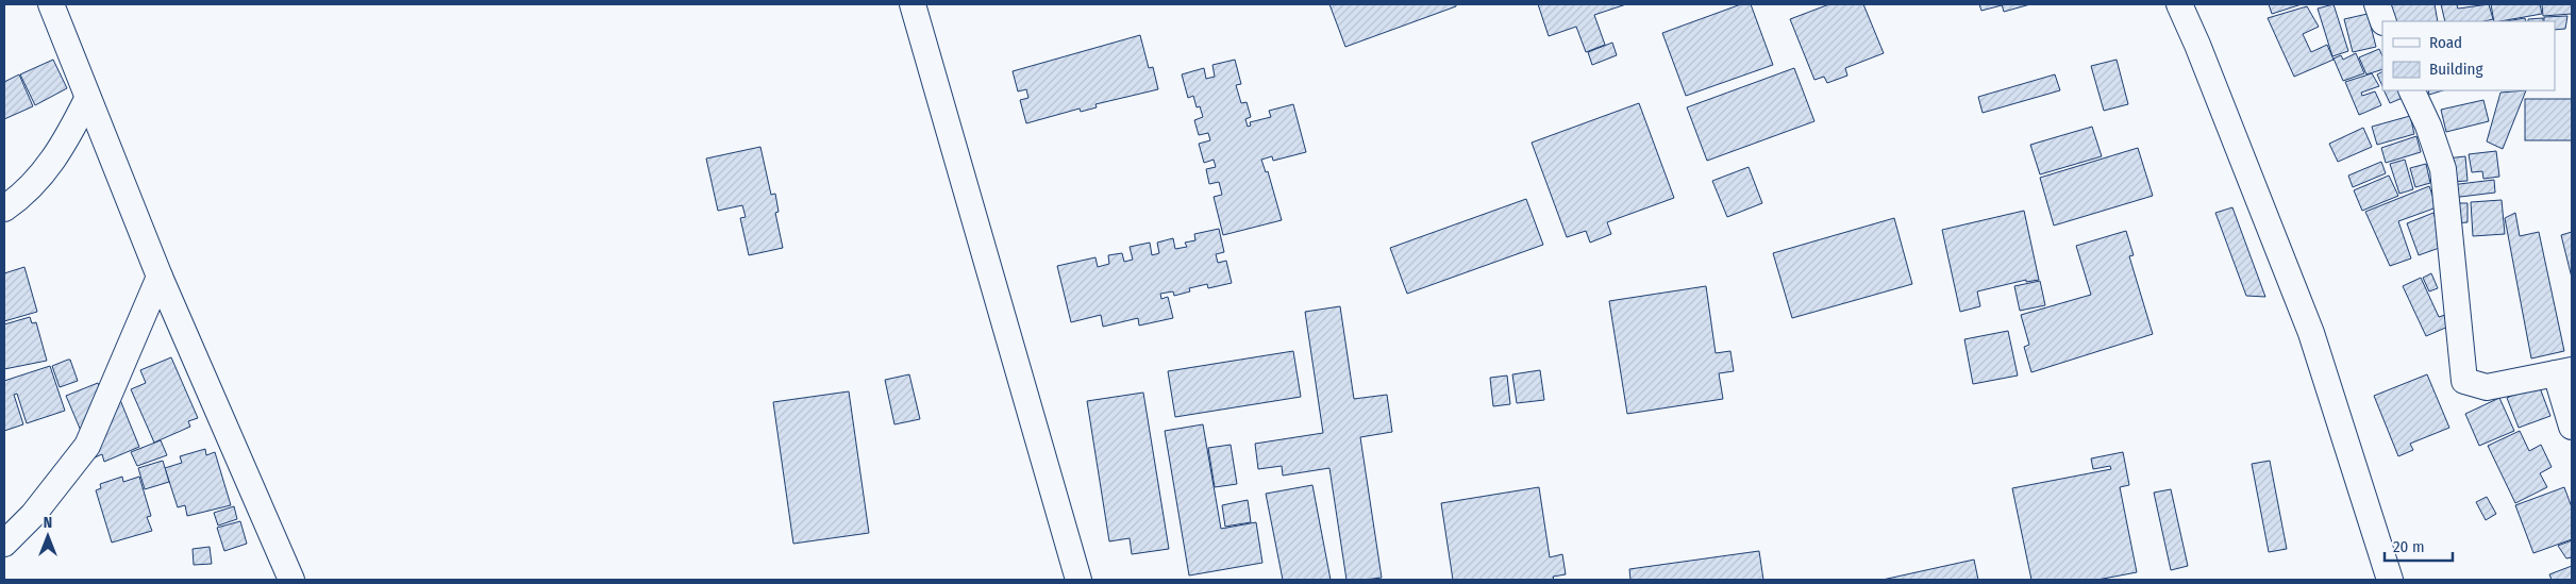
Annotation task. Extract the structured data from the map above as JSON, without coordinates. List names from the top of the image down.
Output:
{
  "legend": ["Road", "Building"],
  "scale_bar": "20 m",
  "north": "top"
}
